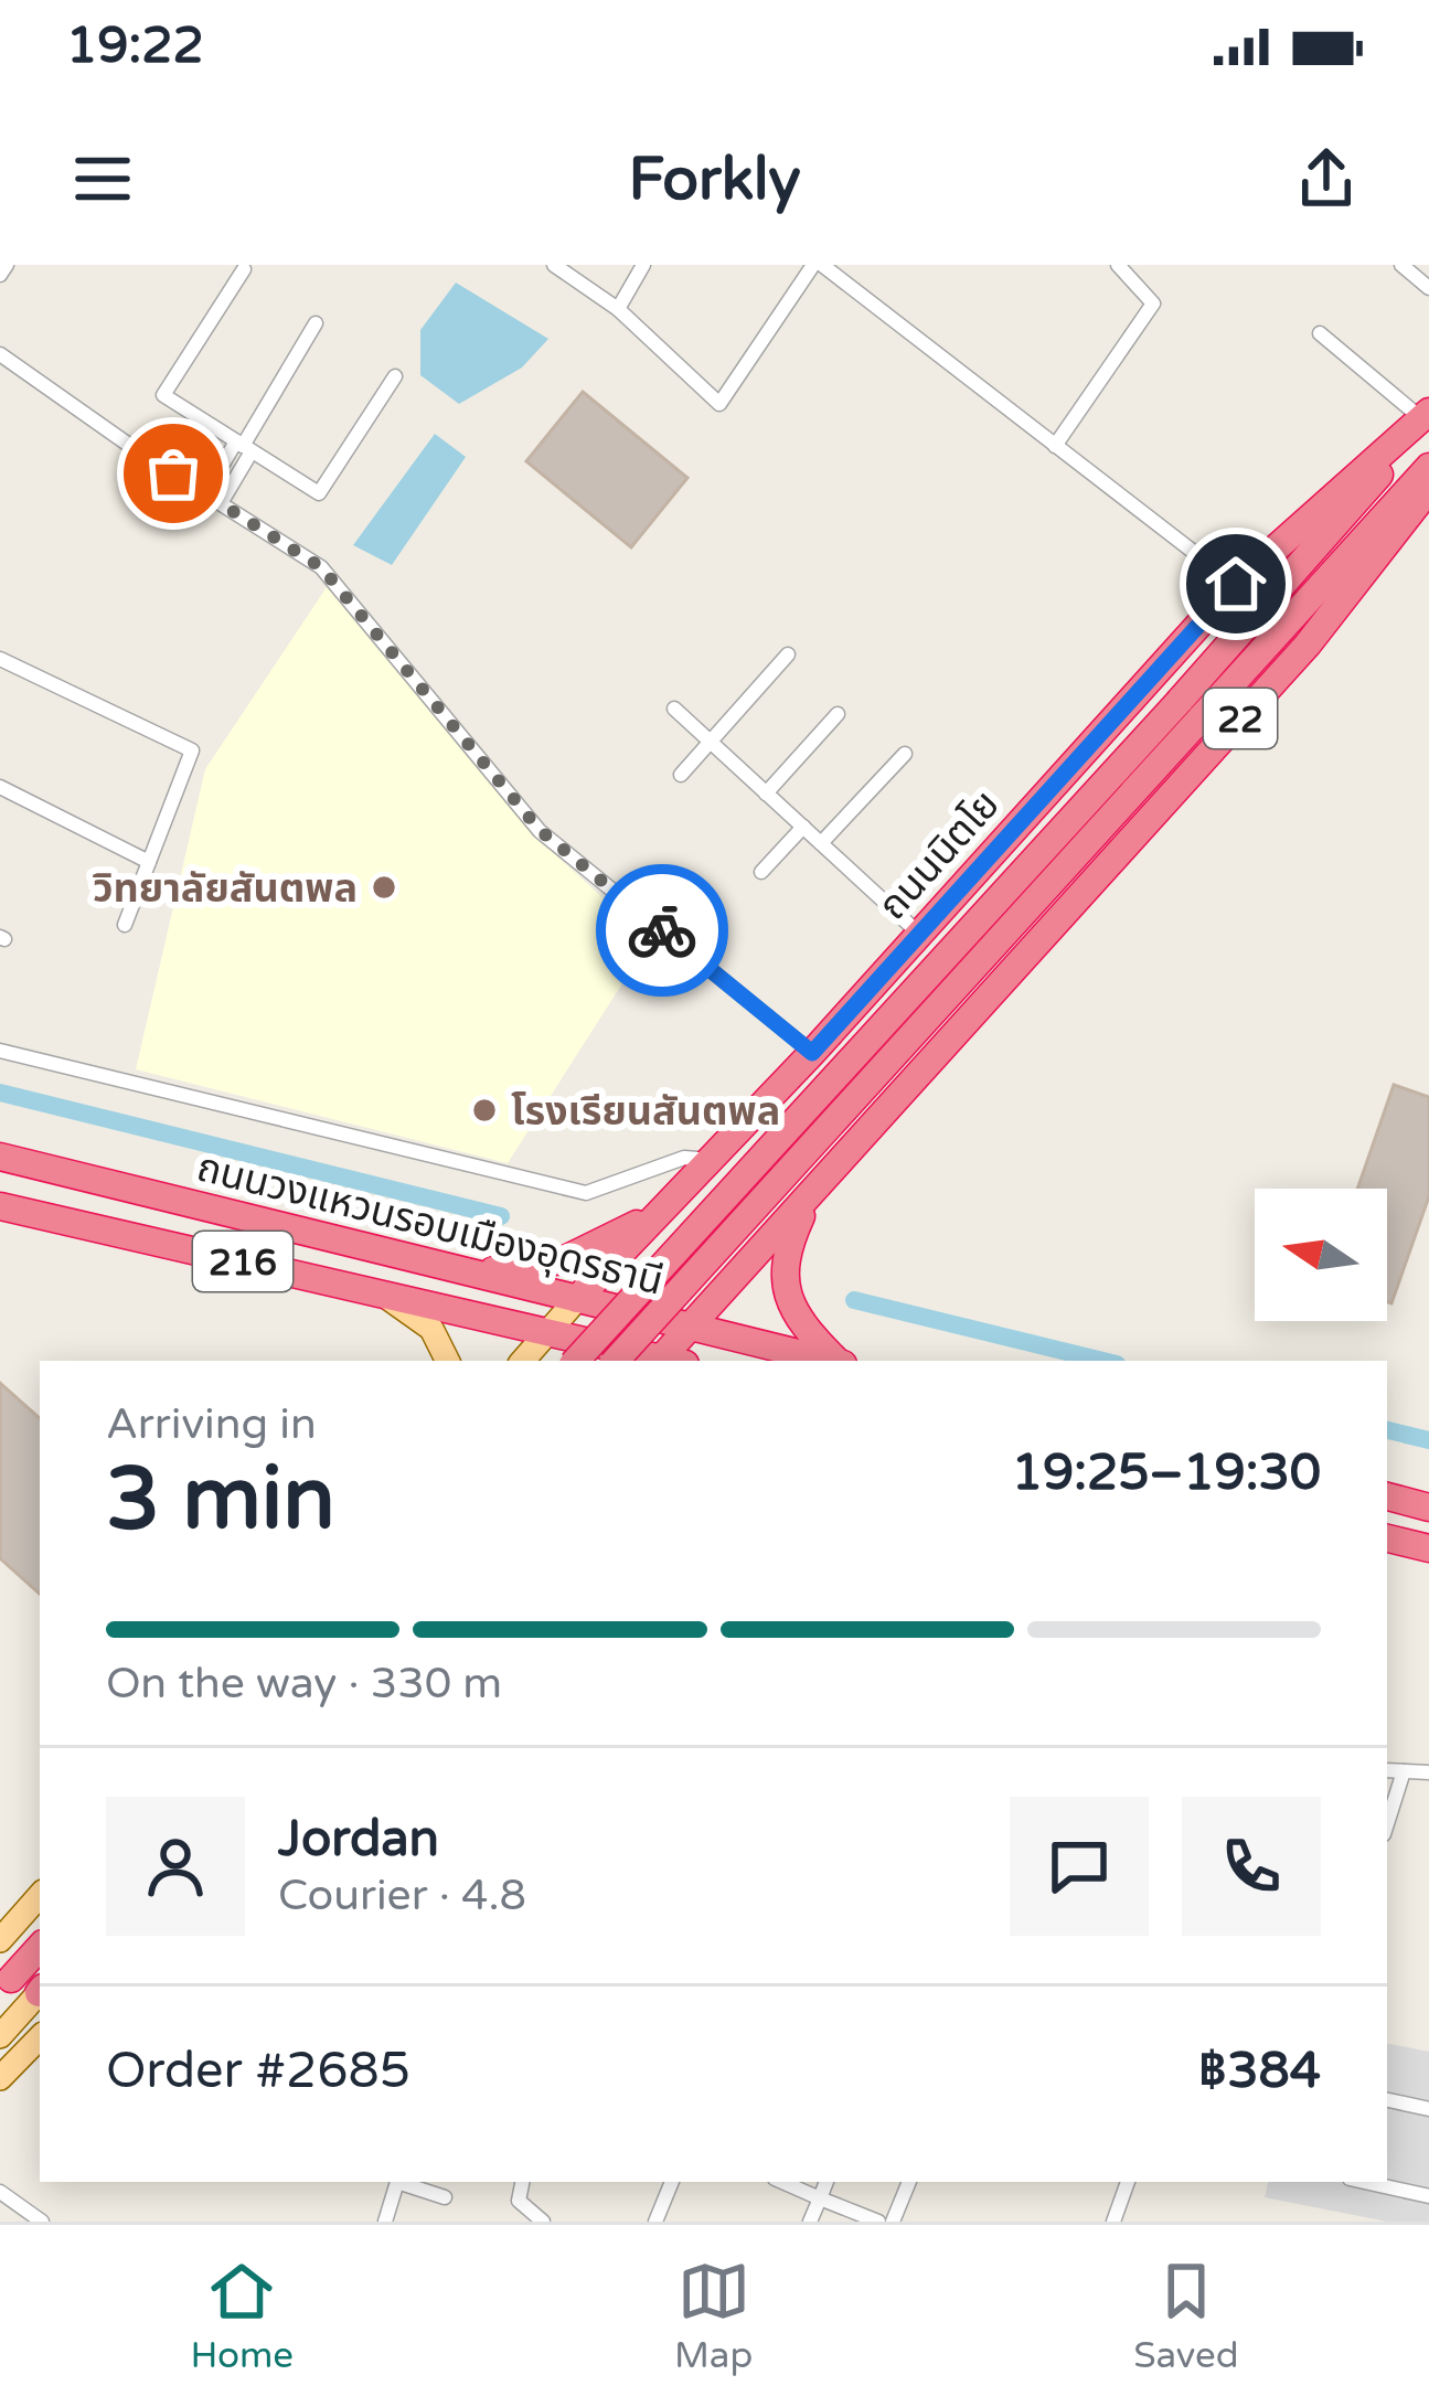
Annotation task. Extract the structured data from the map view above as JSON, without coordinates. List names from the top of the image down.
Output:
{
  "streets": {
    "highway": [
      "22",
      "ถนนนิตโย",
      "ถนนวงแหวนรอบเมืองอุดรธานี",
      "216"
    ]
  },
  "crossings": [
    ["22", "ถนนวงแหวนรอบเมืองอุดรธานี"],
    ["ถนนนิตโย", "ถนนวงแหวนรอบเมืองอุดรธานี"]
  ],
  "places": ["วิทยาลัยสันตพล", "โรงเรียนสันตพล"],
  "north": "left",
  "page": {
    "status": "19:22",
    "header": "Forkly",
    "heading": ["3 min", "Arriving in", "19:25–19:30"],
    "panel": [
      "Jordan",
      "Courier · 4.8",
      "Order #2685",
      "฿384"
    ],
    "bar": "On the way · 330 m",
    "tabs": ["Home", "Map", "Saved"]
  }
}
